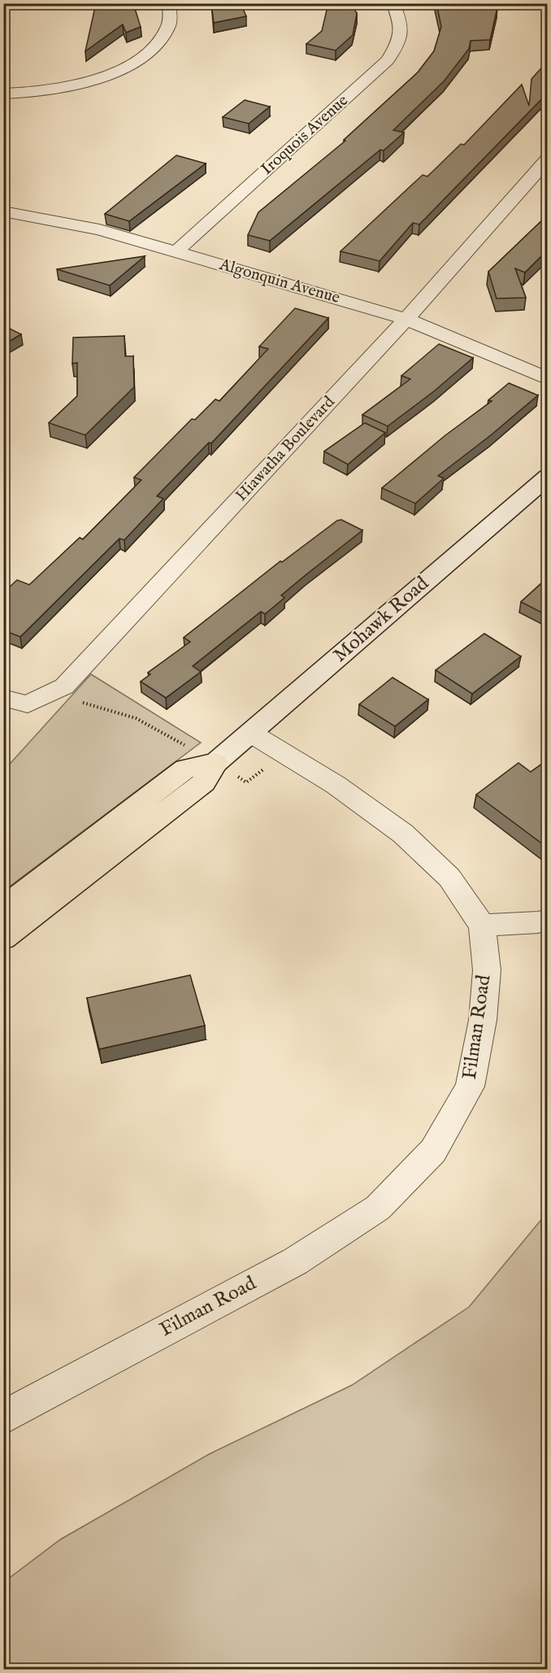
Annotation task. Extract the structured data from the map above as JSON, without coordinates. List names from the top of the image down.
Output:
{
  "streets": {
    "main road": ["Mohawk Road"],
    "street": [
      "Iroquois Avenue",
      "Algonquin Avenue",
      "Hiawatha Boulevard",
      "Filman Road"
    ]
  },
  "crossings": [
    ["Iroquois Avenue", "Algonquin Avenue"],
    ["Algonquin Avenue", "Hiawatha Boulevard"],
    ["Mohawk Road", "Filman Road"]
  ]
}
